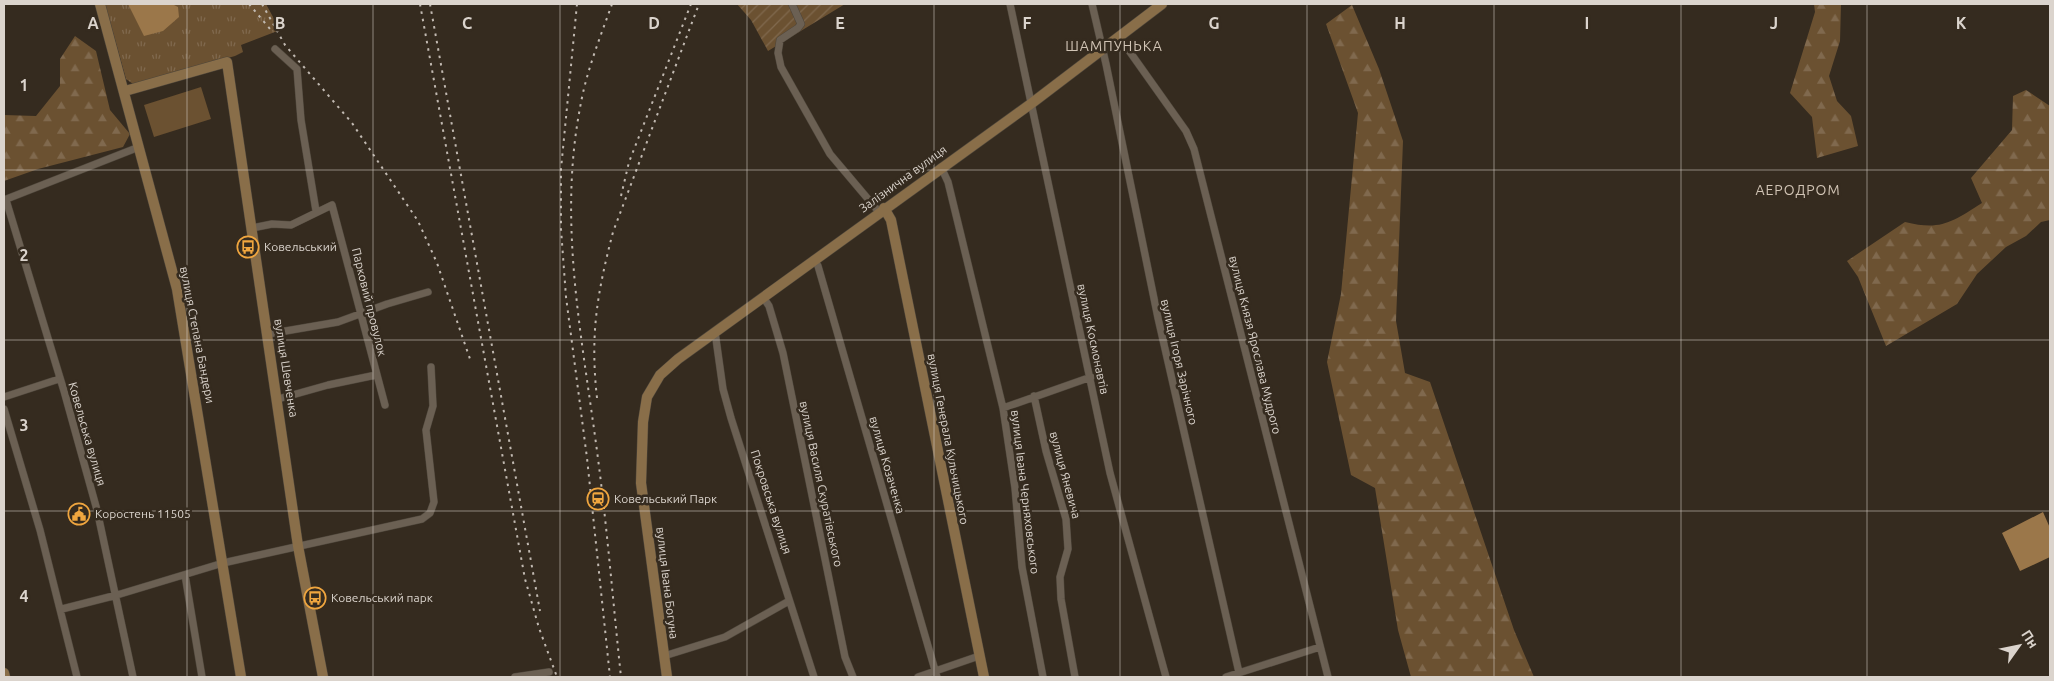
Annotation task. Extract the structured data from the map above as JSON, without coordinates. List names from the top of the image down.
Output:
{
  "streets": {
    "street": [
      "Залізнична вулиця",
      "Парковий провулок",
      "вулиця Степана Бандери",
      "вулиця Космонавтів",
      "вулиця Князя Ярослава Мудрого",
      "вулиця Ігоря Зарічного",
      "вулиця Шевченка",
      "Ковельська вулиця",
      "вулиця Генерала Кульчицького",
      "вулиця Козаченка",
      "вулиця Яневича",
      "вулиця Василя Скуратівського",
      "вулиця Івана Черняховського",
      "Покровська вулиця",
      "вулиця Івана Богуна"
    ]
  },
  "crossings": [
    ["Залізнична вулиця", "вулиця Космонавтів"],
    ["Залізнична вулиця", "вулиця Князя Ярослава Мудрого"],
    ["Залізнична вулиця", "вулиця Ігоря Зарічного"],
    ["Залізнична вулиця", "вулиця Генерала Кульчицького"],
    ["Залізнична вулиця", "вулиця Козаченка"],
    ["Залізнична вулиця", "вулиця Василя Скуратівського"],
    ["Залізнична вулиця", "вулиця Івана Черняховського"],
    ["Залізнична вулиця", "Покровська вулиця"],
    ["Залізнична вулиця", "вулиця Івана Богуна"],
    ["вулиця Степана Бандери", "вулиця Шевченка"]
  ],
  "districts": ["ШАМПУНЬКА", "АЕРОДРОМ"],
  "places": {
    "bus stop": ["Ковельський", "Ковельський парк"],
    "station": ["Ковельський Парк"],
    "public building": ["Коростень 11505"]
  },
  "north": "top right",
  "grid": {
    "columns": [
      "A",
      "B",
      "C",
      "D",
      "E",
      "F",
      "G",
      "H",
      "I",
      "J",
      "K"
    ],
    "rows": [
      "1",
      "2",
      "3",
      "4"
    ]
  }
}
